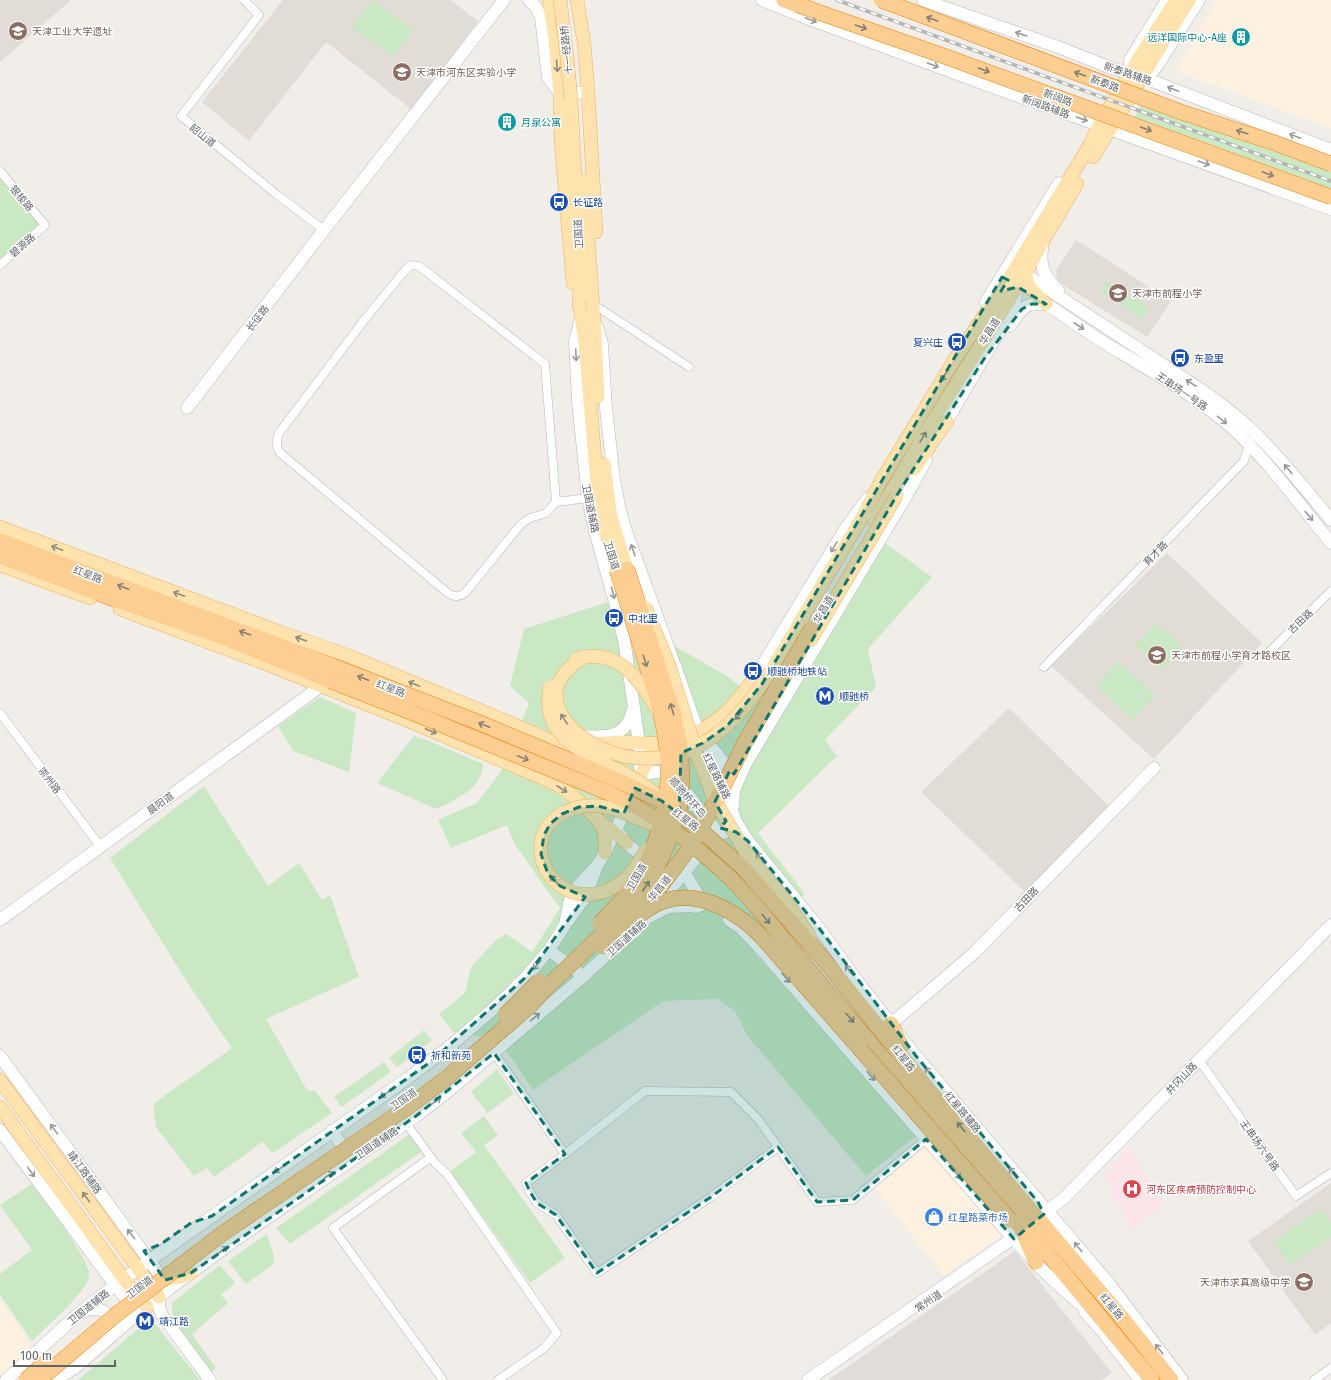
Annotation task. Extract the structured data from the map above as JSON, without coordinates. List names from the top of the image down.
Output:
{
  "streets": {
    "highway": [
      "新泰路",
      "新阔路",
      "卫国道",
      "华昌道",
      "红星路"
    ],
    "main road": ["十一经路桥"],
    "street": [
      "新泰路辅路",
      "新阔路辅路",
      "韶山道",
      "银梭路",
      "碧源路",
      "长征路",
      "王串场一号路",
      "卫国道辅路",
      "育才路",
      "古田路",
      "红星路辅路",
      "崇州路",
      "顺驰桥环岛",
      "晨阳道",
      "井冈山路",
      "王串场六号路",
      "靖江路辅路",
      "常州道"
    ]
  },
  "crossings": [
    ["十一经路桥", "卫国道"],
    ["新泰路辅路", "华昌道"],
    ["新阔路辅路", "华昌道"],
    ["韶山道", "长征路"],
    ["银梭路", "碧源路"],
    ["卫国道", "华昌道"],
    ["卫国道", "卫国道辅路"],
    ["华昌道", "王串场一号路"],
    ["华昌道", "红星路辅路"],
    ["华昌道", "顺驰桥环岛"],
    ["王串场一号路", "育才路"],
    ["卫国道辅路", "红星路辅路"],
    ["卫国道辅路", "顺驰桥环岛"],
    ["卫国道辅路", "靖江路辅路"],
    ["红星路", "古田路"],
    ["红星路", "红星路辅路"],
    ["红星路", "晨阳道"],
    ["红星路", "井冈山路"],
    ["红星路", "常州道"],
    ["古田路", "红星路辅路"],
    ["红星路辅路", "顺驰桥环岛"],
    ["红星路辅路", "井冈山路"],
    ["红星路辅路", "常州道"],
    ["崇州路", "晨阳道"],
    ["井冈山路", "王串场六号路"],
    ["井冈山路", "常州道"]
  ],
  "one_way": [
    "新泰路辅路",
    "新泰路",
    "新阔路",
    "新阔路辅路"
  ],
  "places": {
    "school or university": [
      "天津工业大学遗址",
      "天津市河东区实验小学",
      "天津市前程小学",
      "天津市前程小学育才路校区",
      "天津市求真高级中学"
    ],
    "building": ["远洋国际中心-A座", "月泉公寓"],
    "bus stop": [
      "长征路",
      "复兴庄",
      "东盈里",
      "中北里",
      "顺驰桥地铁站",
      "祈和新苑"
    ],
    "metro station": ["顺驰桥", "靖江路"],
    "hospital": ["河东区疾病预防控制中心"],
    "shop": ["红星路菜市场"]
  },
  "scale_bar": "100 m"
}
